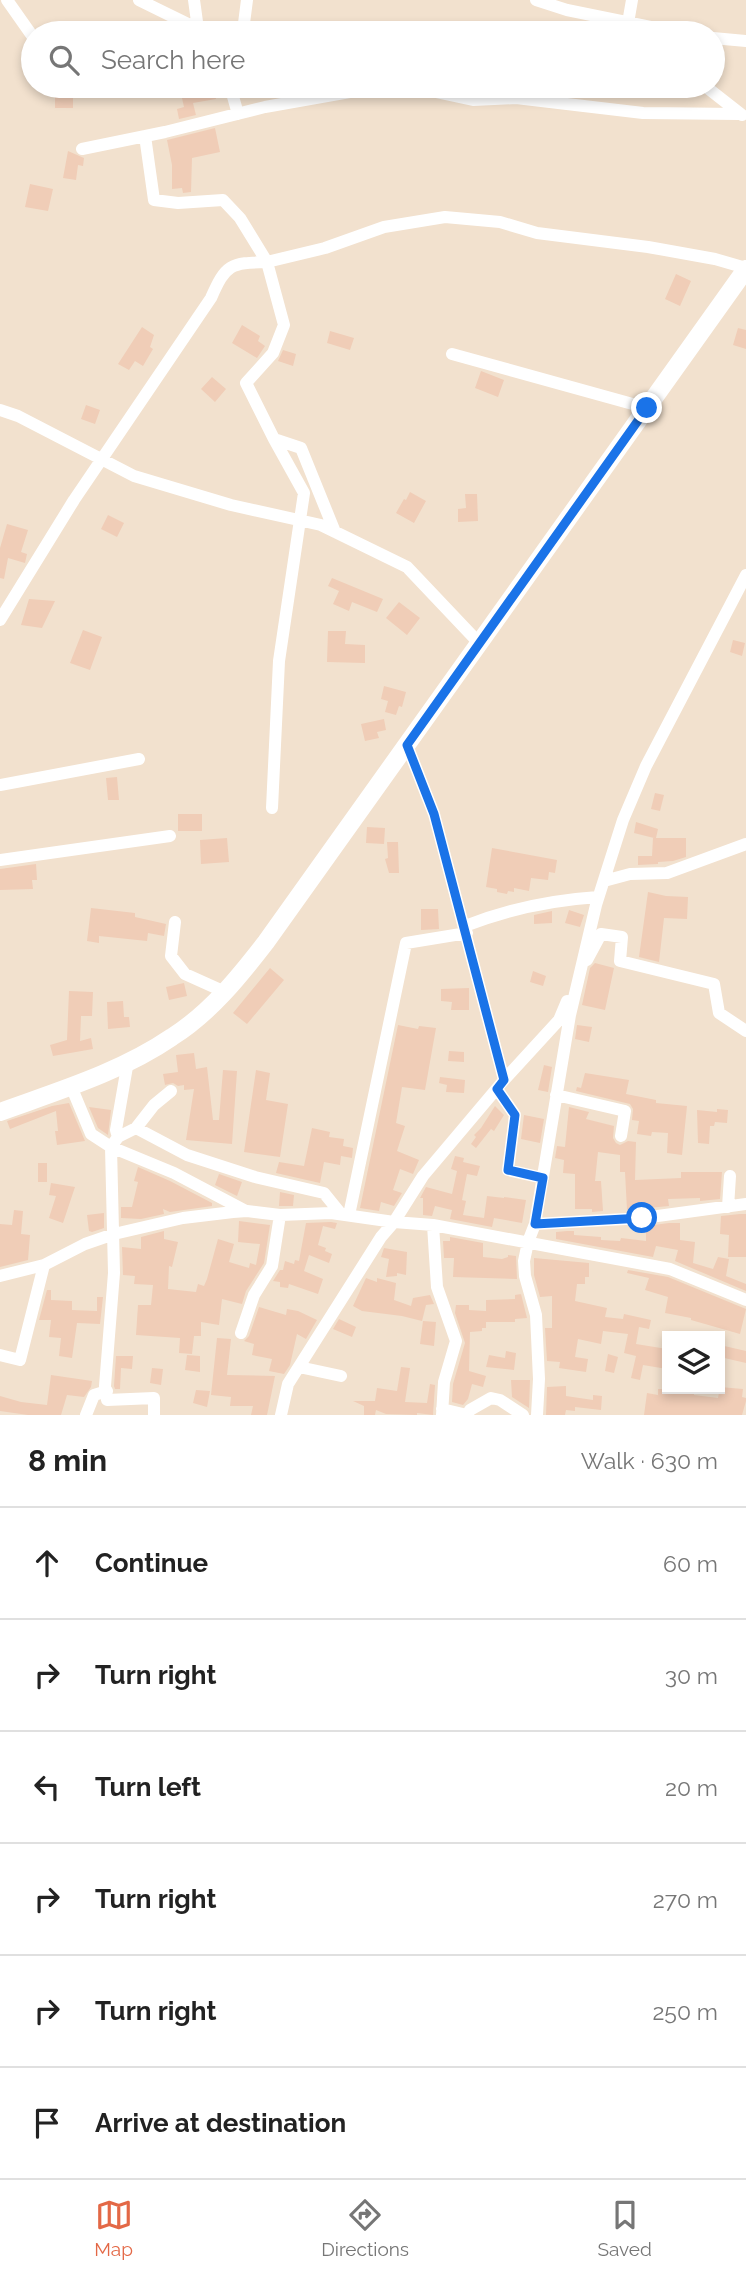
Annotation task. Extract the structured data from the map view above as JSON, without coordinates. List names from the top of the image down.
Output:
{
  "page": {
    "search": "Search here",
    "heading": ["8 min", "Walk · 630 m"],
    "list": [
      ["Continue", "60 m"],
      ["Turn right", "30 m"],
      ["Turn left", "20 m"],
      ["Turn right", "270 m"],
      ["Turn right", "250 m"],
      "Arrive at destination"
    ],
    "nav": ["Map", "Directions", "Saved"]
  }
}
